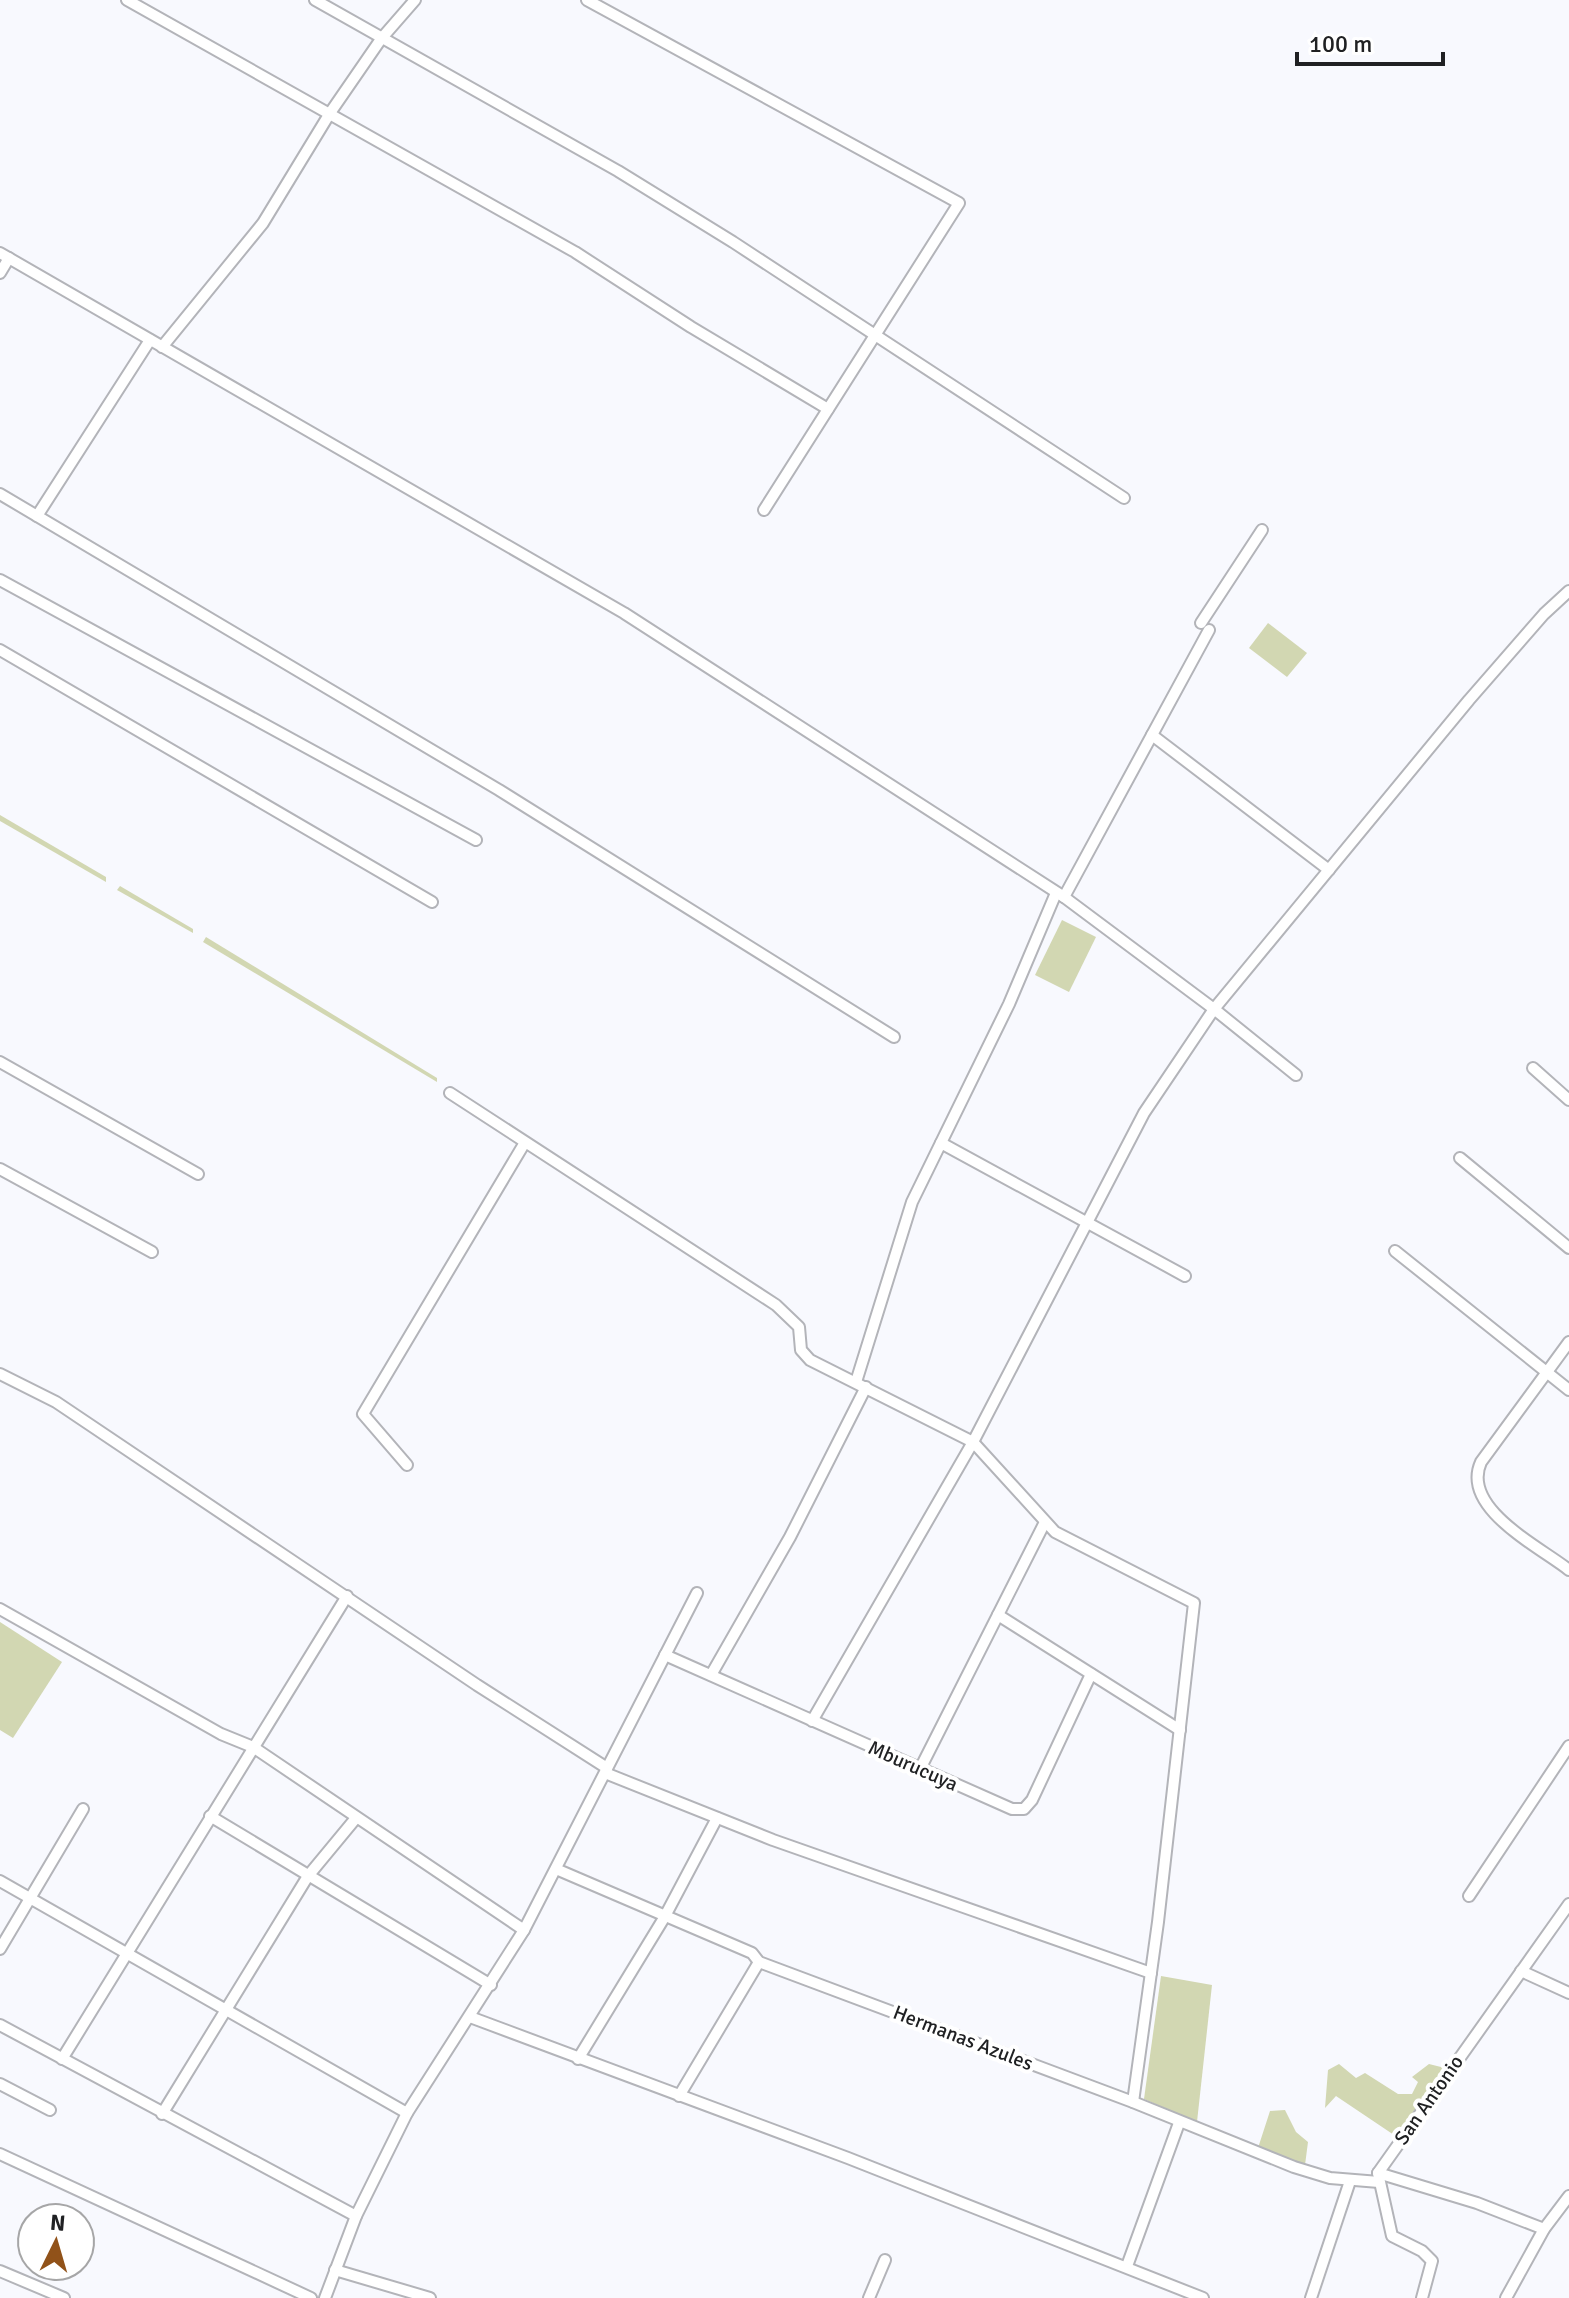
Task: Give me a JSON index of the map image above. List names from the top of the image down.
{
  "streets": {
    "street": ["Mburucuya", "Hermanas Azules", "San Antonio"]
  },
  "crossings": [
    ["Hermanas Azules", "San Antonio"]
  ],
  "scale_bar": "100 m",
  "north": "top"
}
